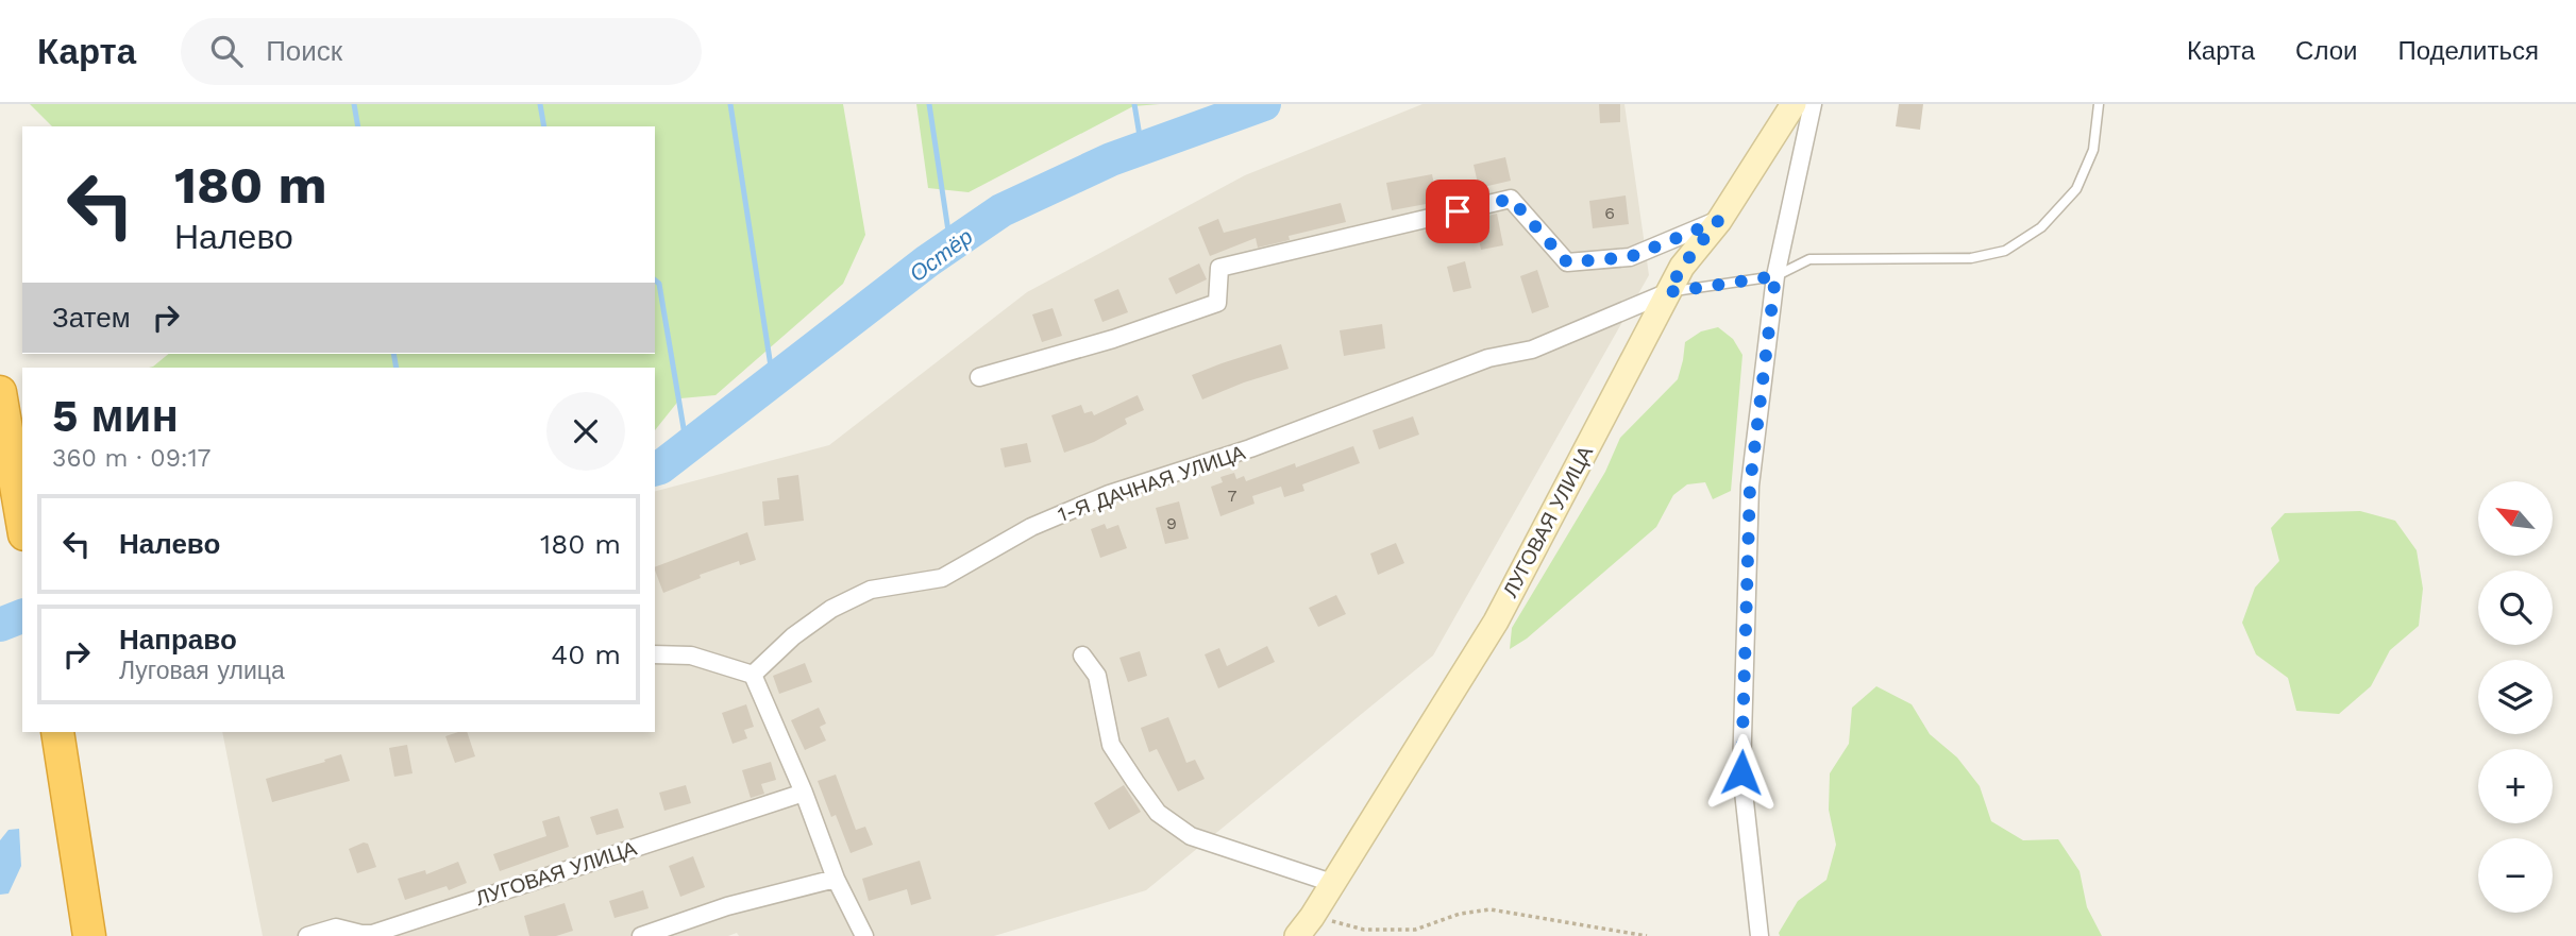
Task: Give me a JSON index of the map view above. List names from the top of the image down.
{
  "streets": {
    "street": ["1-Я ДАЧНАЯ УЛИЦА", "ЛУГОВАЯ УЛИЦА"]
  },
  "crossings": [
    ["1-Я ДАЧНАЯ УЛИЦА", "ЛУГОВАЯ УЛИЦА"]
  ],
  "water": ["Остёр"],
  "house_numbers": ["6", "7", "9"],
  "north": "top left",
  "page": {
    "header": "Карта",
    "search": "Поиск",
    "nav": ["Карта", "Слои", "Поделиться"],
    "turn": ["180 m", "Налево"],
    "then": "Затем",
    "heading": ["5 мин", "360 m · 09:17"],
    "map_buttons": ["+", "−"],
    "list": [
      {
        "name": "Налево",
        "value": "180 m"
      },
      {
        "name": "Направо",
        "note": "Луговая улица",
        "value": "40 m"
      }
    ]
  }
}
